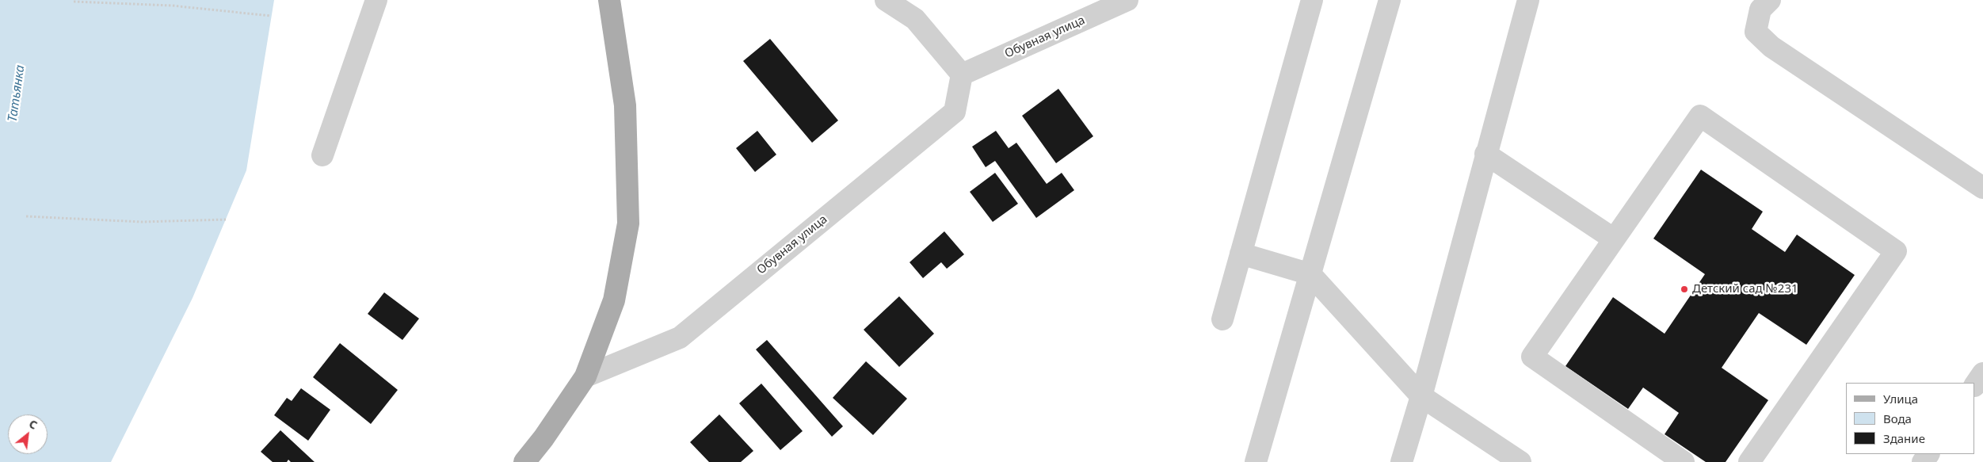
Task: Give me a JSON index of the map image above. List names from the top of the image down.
{
  "streets": {
    "street": ["Обувная улица"]
  },
  "water": ["Татьянка"],
  "places": ["Детский сад №231"],
  "legend": ["Улица", "Вода", "Здание"],
  "north": "top right"
}
